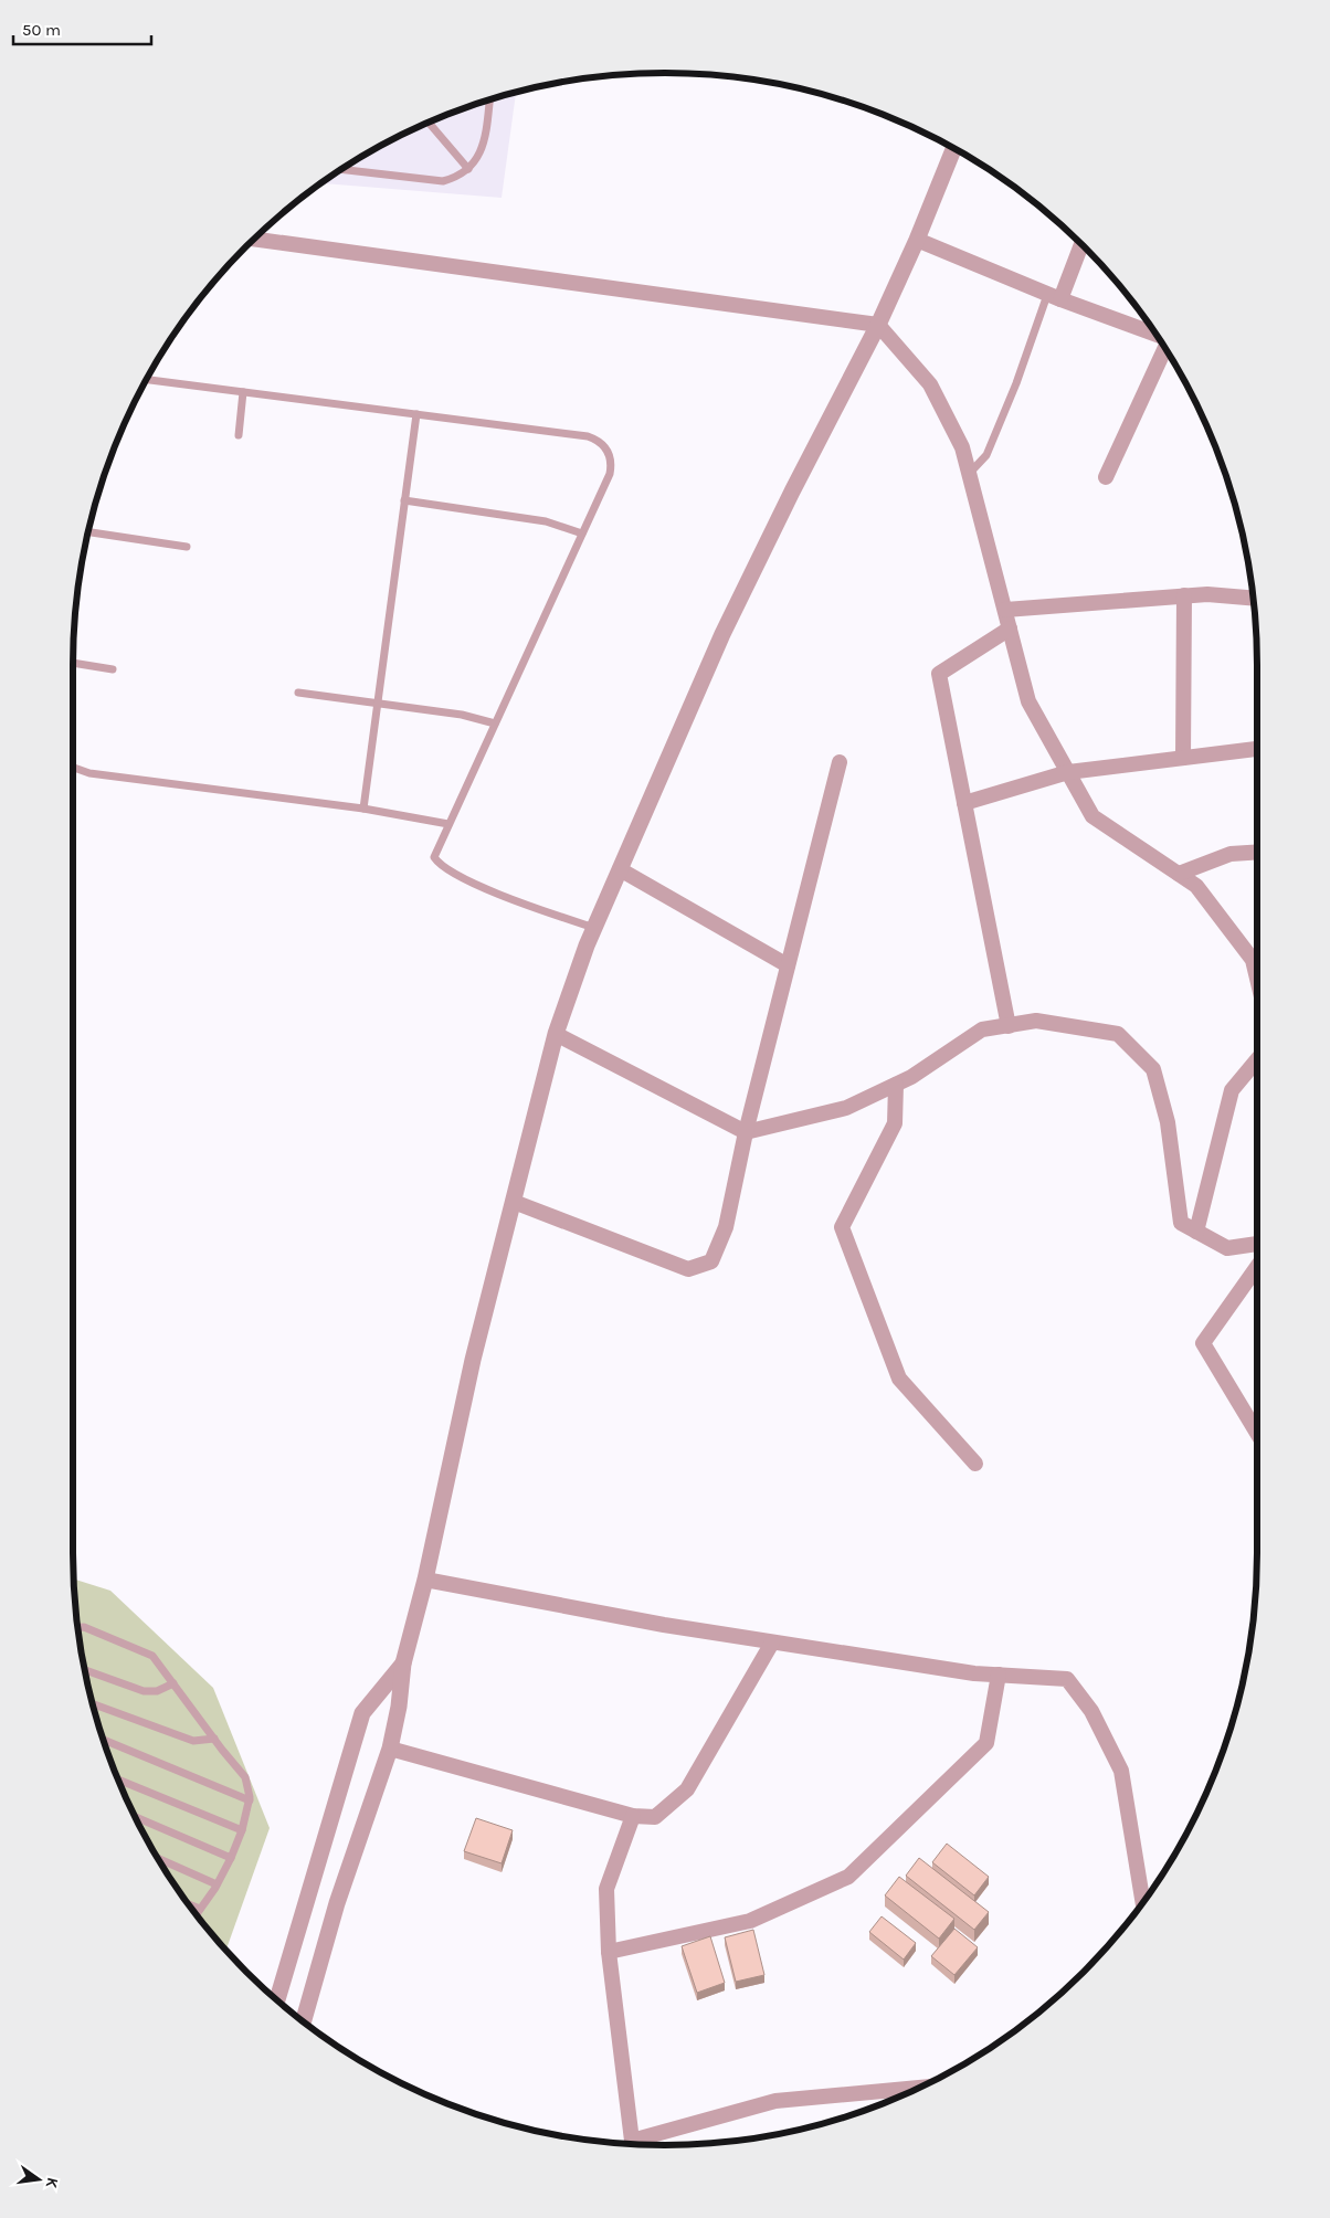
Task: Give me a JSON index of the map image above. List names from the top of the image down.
{
  "scale_bar": "50 m",
  "north": "right"
}
